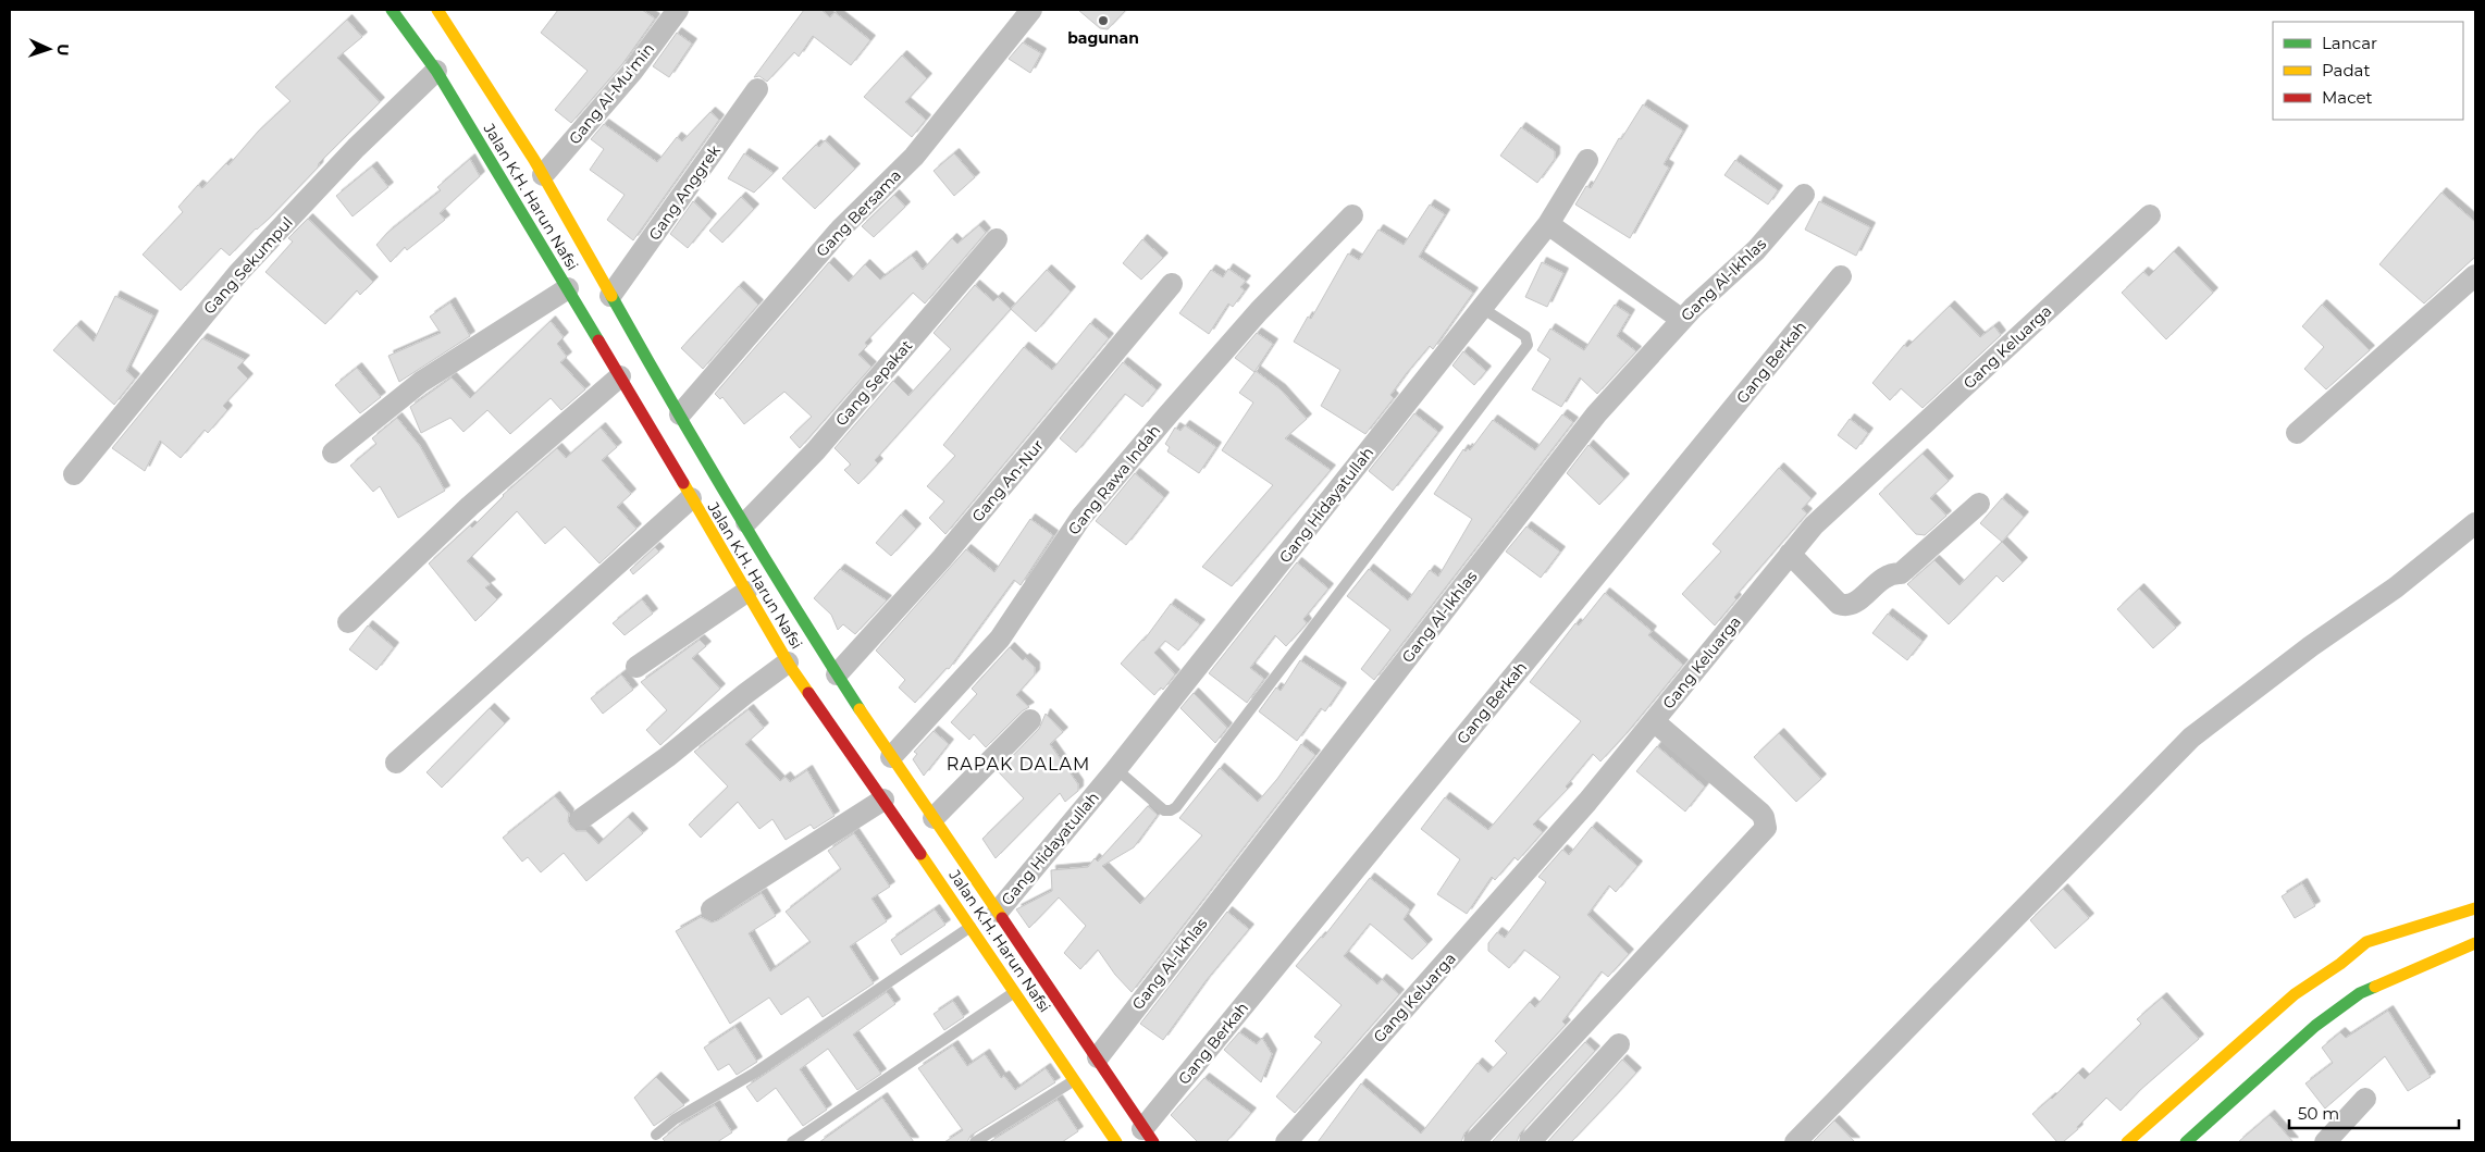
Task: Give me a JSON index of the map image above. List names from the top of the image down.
{
  "streets": {
    "main road": ["Jalan K.H. Harun Nafsi"],
    "street": [
      "Gang Al-Mu'min",
      "Gang Anggrek",
      "Gang Bersama",
      "Gang Sekumpul",
      "Gang Al-Ikhlas",
      "Gang Keluarga",
      "Gang Berkah",
      "Gang Sepakat",
      "Gang Rawa Indah",
      "Gang An-Nur",
      "Gang Hidayatullah"
    ]
  },
  "crossings": [
    ["Gang Al-Mu'min", "Jalan K.H. Harun Nafsi"],
    ["Gang Anggrek", "Jalan K.H. Harun Nafsi"],
    ["Jalan K.H. Harun Nafsi", "Gang Bersama"],
    ["Jalan K.H. Harun Nafsi", "Gang Sekumpul"],
    ["Jalan K.H. Harun Nafsi", "Gang Al-Ikhlas"],
    ["Jalan K.H. Harun Nafsi", "Gang Berkah"],
    ["Jalan K.H. Harun Nafsi", "Gang Sepakat"],
    ["Jalan K.H. Harun Nafsi", "Gang Rawa Indah"],
    ["Jalan K.H. Harun Nafsi", "Gang An-Nur"],
    ["Jalan K.H. Harun Nafsi", "Gang Hidayatullah"]
  ],
  "districts": ["RAPAK DALAM"],
  "places": ["bagunan"],
  "legend": ["Lancar", "Padat", "Macet"],
  "scale_bar": "50 m",
  "north": "right"
}
